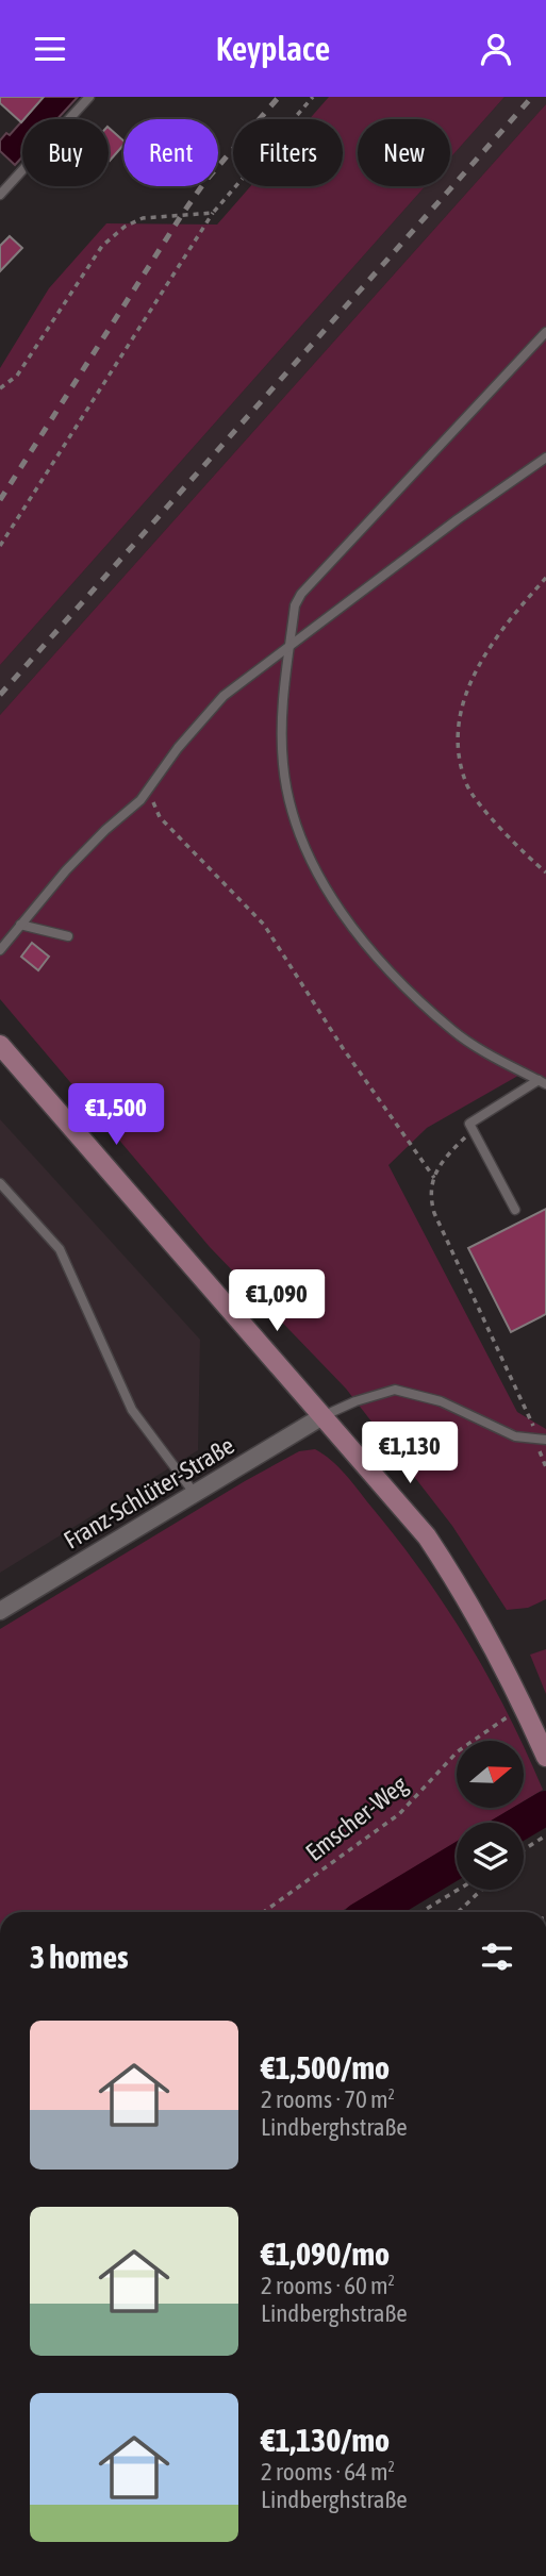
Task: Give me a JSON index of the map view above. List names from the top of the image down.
{
  "streets": {
    "street": ["Franz-Schlüter-Straße"],
    "path": ["Emscher-Weg"]
  },
  "north": "right",
  "page": {
    "header": "Keyplace",
    "chip": [
      "Buy",
      "Rent",
      "Filters",
      "New"
    ],
    "price": ["€1,500", "€1,090", "€1,130"],
    "heading": "3 homes",
    "list": [
      {
        "name": "€1,500/mo",
        "note": "2 rooms · 70 m² · Lindberghstraße"
      },
      {
        "name": "€1,090/mo",
        "note": "2 rooms · 60 m² · Lindberghstraße"
      },
      {
        "name": "€1,130/mo",
        "note": "2 rooms · 64 m² · Lindberghstraße"
      }
    ]
  }
}
